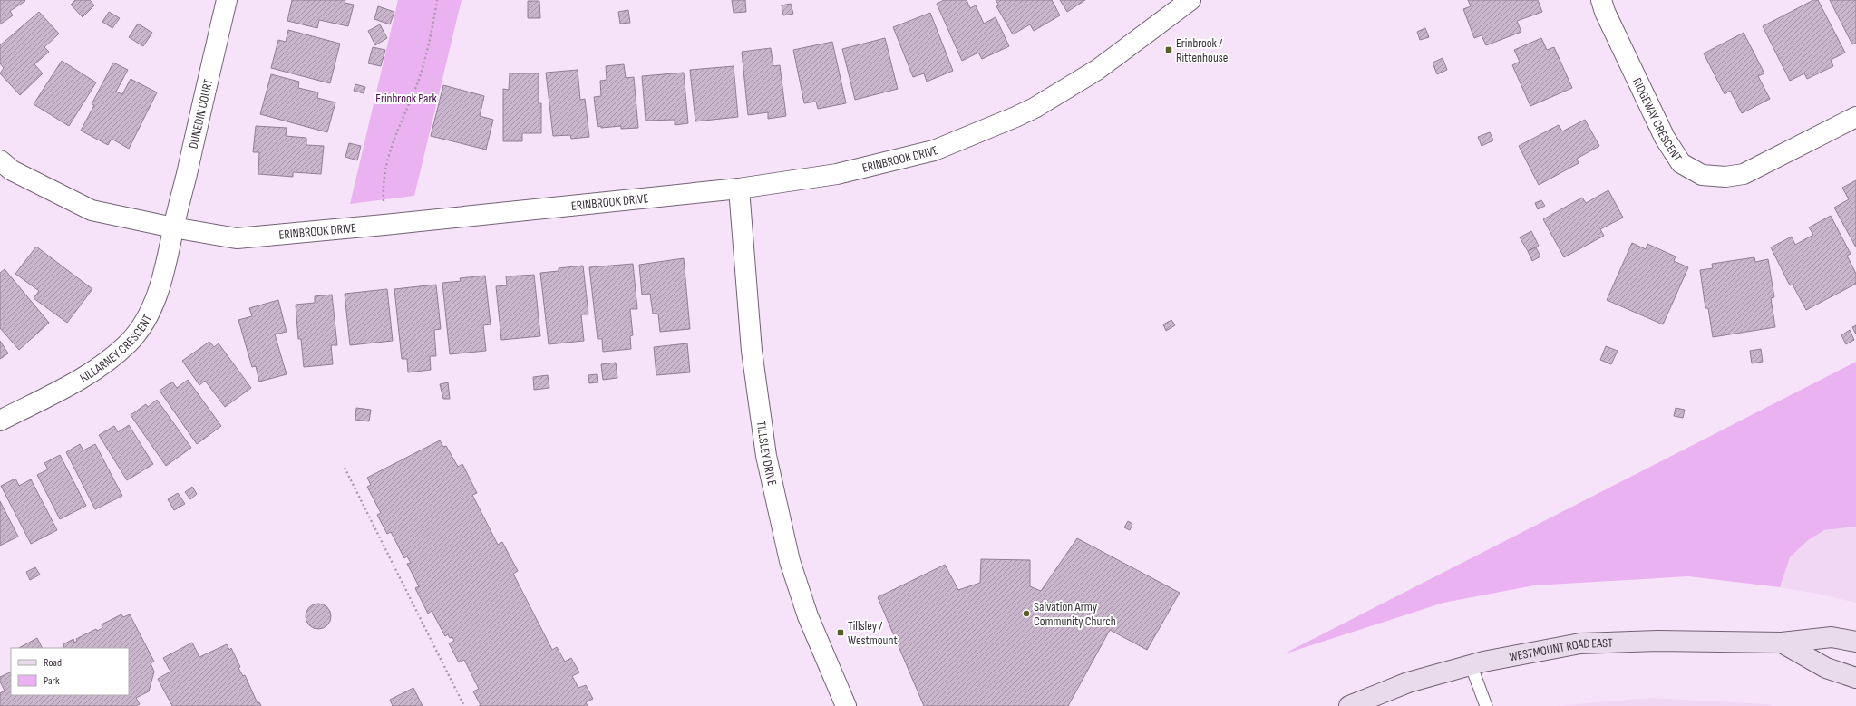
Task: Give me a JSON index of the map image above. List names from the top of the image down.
{
  "streets": {
    "main road": ["WESTMOUNT ROAD EAST"],
    "street": [
      "DUNEDIN COURT",
      "RIDGEWAY CRESCENT",
      "ERINBROOK DRIVE",
      "KILLARNEY CRESCENT",
      "TILLSLEY DRIVE"
    ]
  },
  "crossings": [
    ["DUNEDIN COURT", "ERINBROOK DRIVE"],
    ["DUNEDIN COURT", "KILLARNEY CRESCENT"],
    ["ERINBROOK DRIVE", "KILLARNEY CRESCENT"],
    ["ERINBROOK DRIVE", "TILLSLEY DRIVE"]
  ],
  "parks": ["Erinbrook Park"],
  "places": {
    "transit": ["Erinbrook / Rittenhouse", "Tillsley / Westmount"],
    "other": ["Salvation Army Community Church"]
  },
  "legend": ["Road", "Park"]
}
